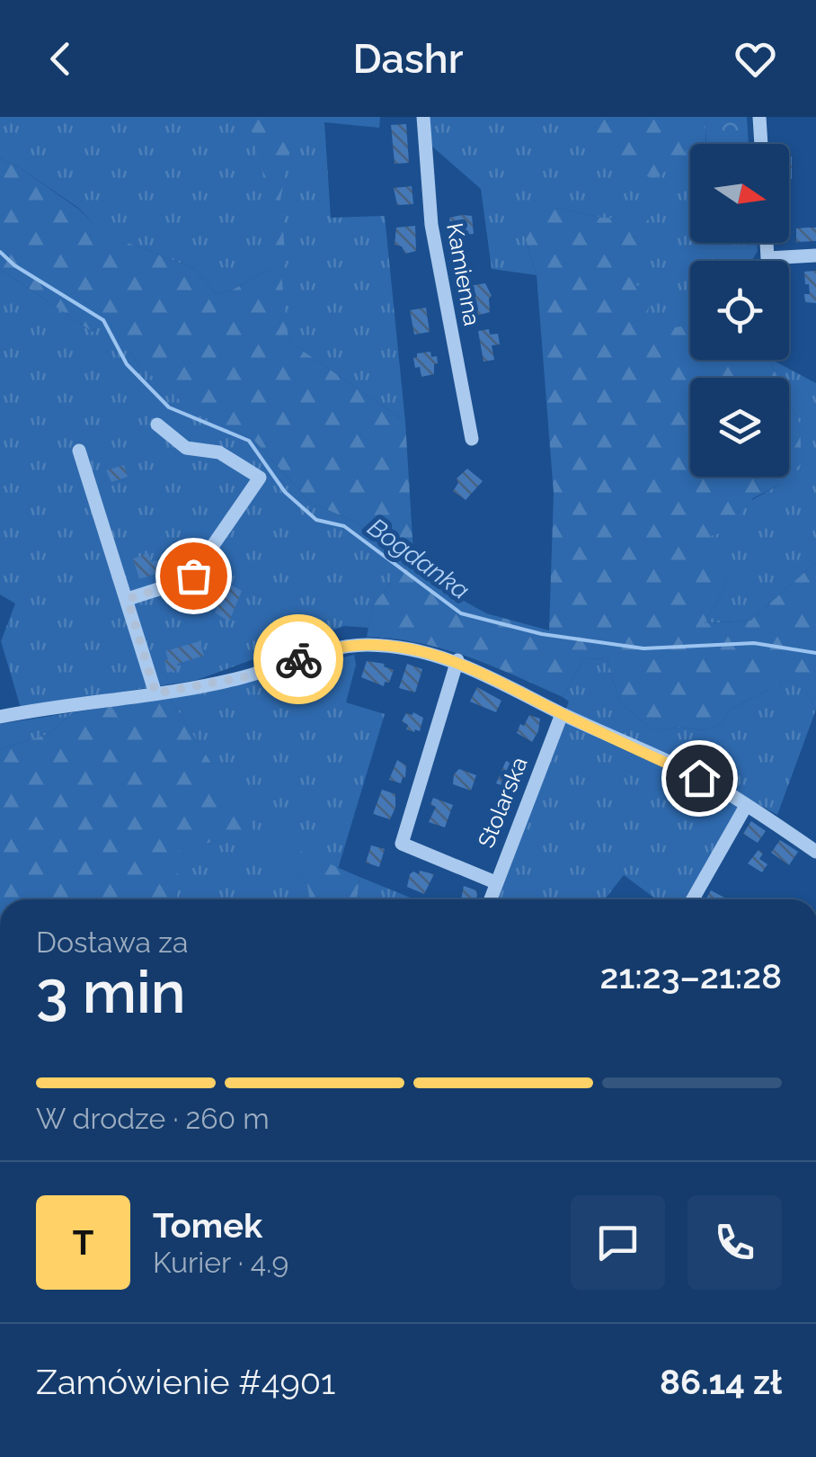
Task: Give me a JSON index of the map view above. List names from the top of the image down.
{
  "streets": {
    "street": ["Kamienna", "Stolarska"]
  },
  "water": ["Bogdanka"],
  "north": "right",
  "page": {
    "header": "Dashr",
    "heading": ["3 min", "Dostawa za", "21:23–21:28"],
    "panel": [
      "Tomek",
      "Kurier · 4.9",
      "Zamówienie #4901",
      "86.14 zł"
    ],
    "bar": "W drodze · 260 m",
    "round": "T"
  }
}
